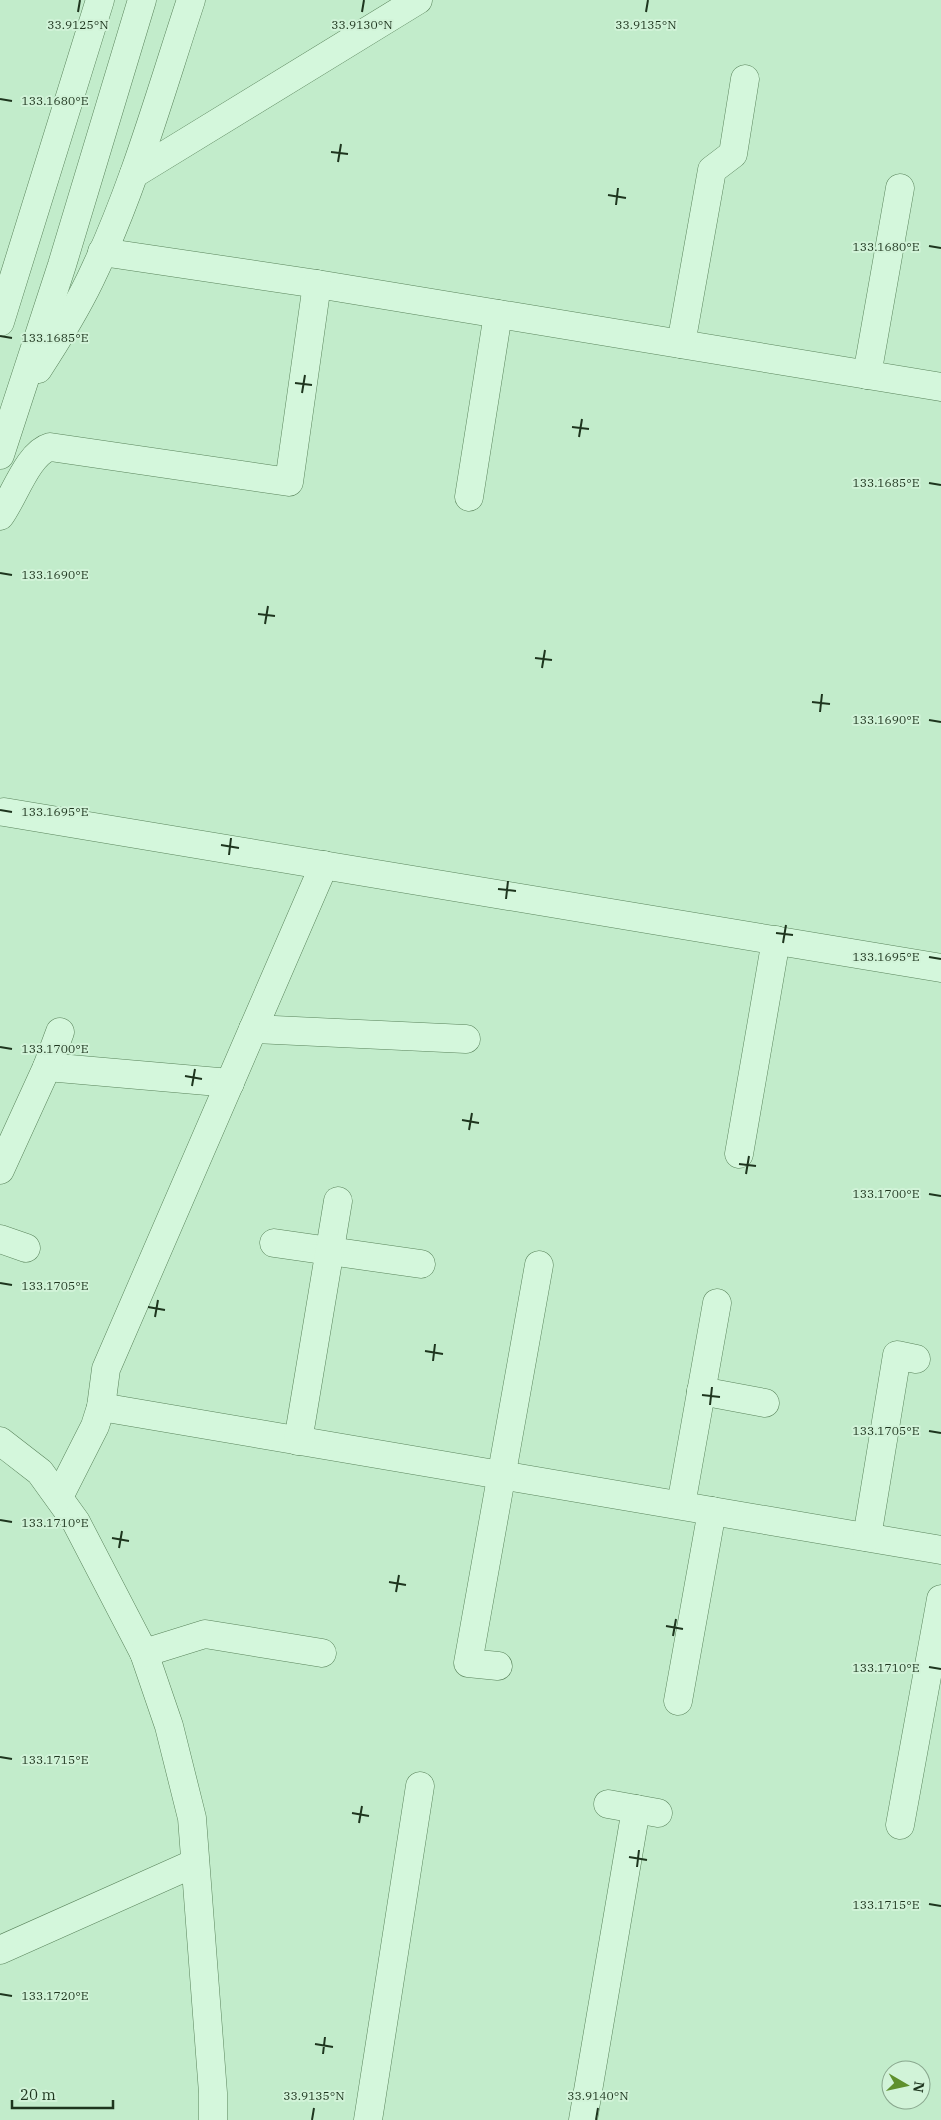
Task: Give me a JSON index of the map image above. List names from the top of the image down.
{
  "scale_bar": "20 m",
  "north": "right",
  "coordinates": [
    "33.9125°N",
    "33.9130°N",
    "33.9135°N",
    "133.1680°E",
    "133.1685°E",
    "133.1690°E",
    "133.1695°E",
    "133.1700°E",
    "133.1705°E",
    "133.1710°E",
    "133.1715°E",
    "133.1720°E",
    "33.9140°N"
  ]
}
